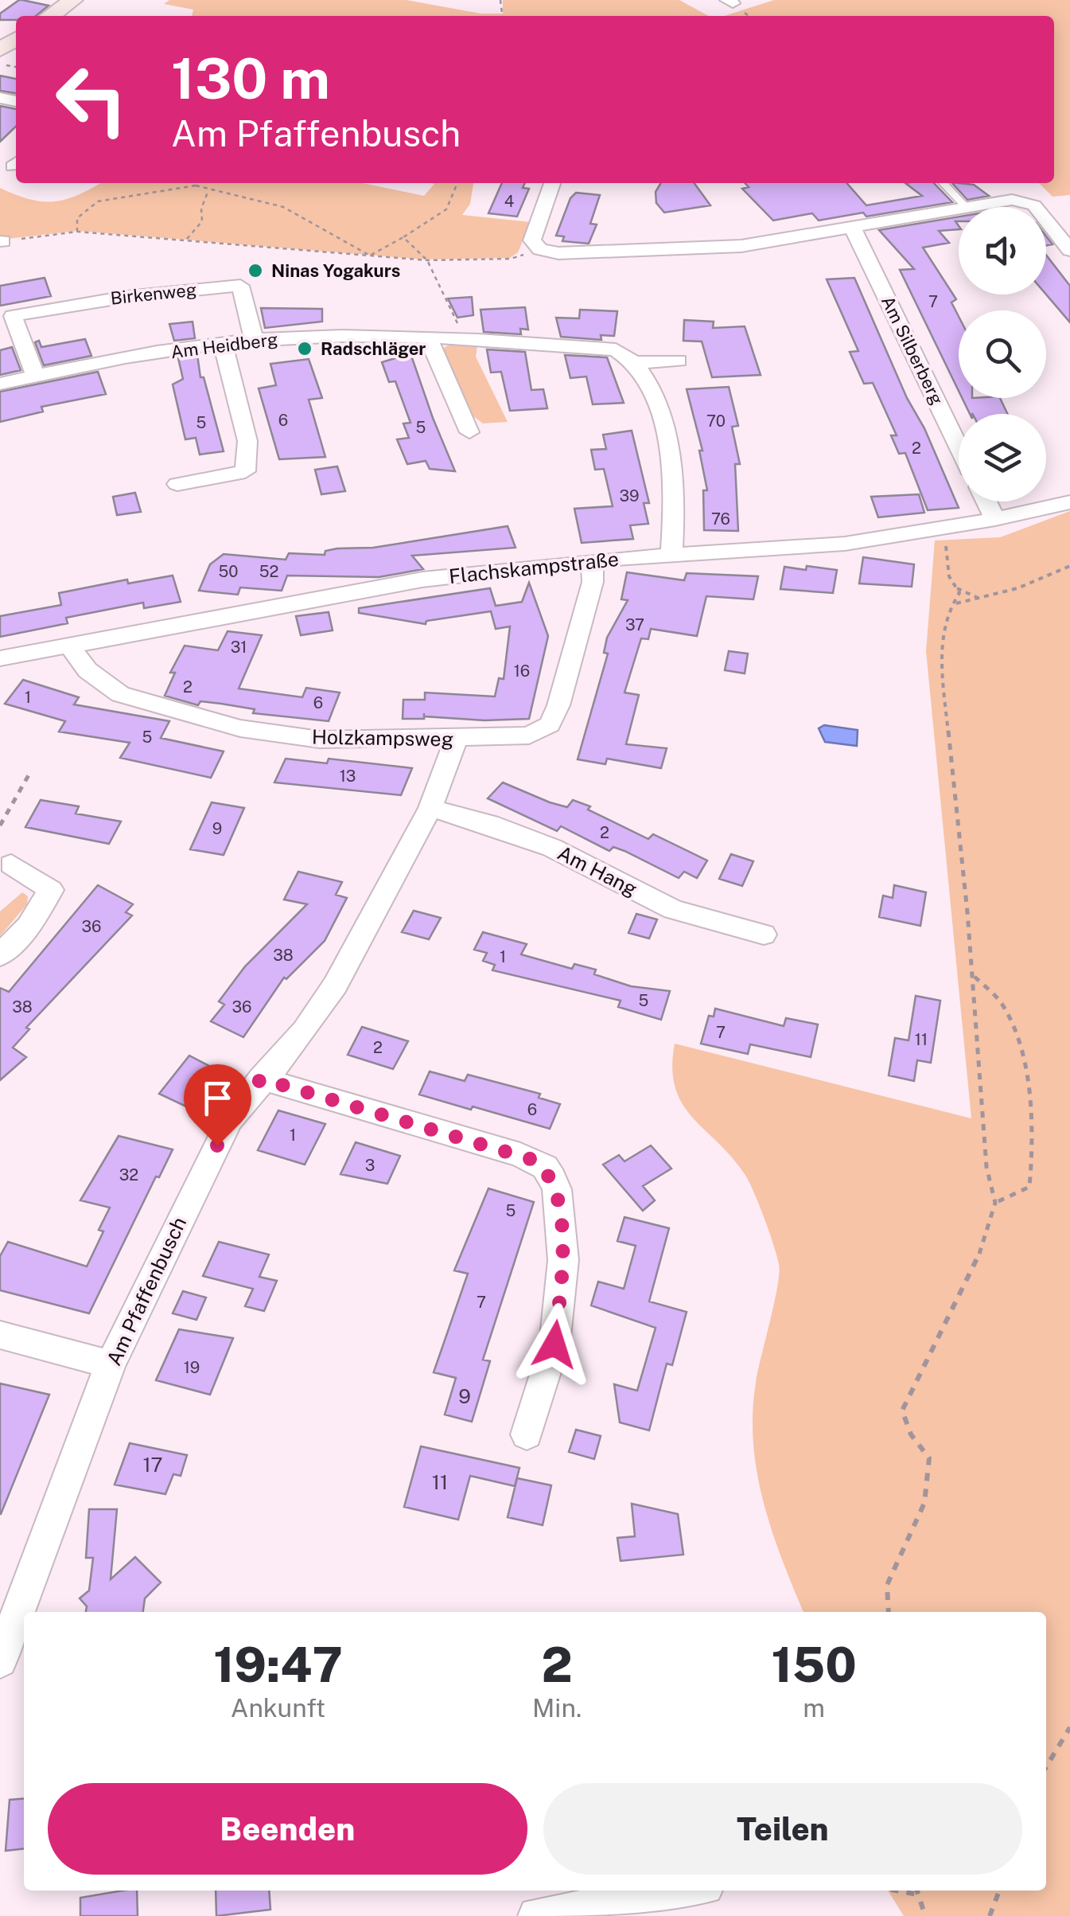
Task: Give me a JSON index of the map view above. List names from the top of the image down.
{
  "streets": {
    "street": [
      "Birkenweg",
      "Am Heidberg",
      "Am Silberberg",
      "Flachskampstraße",
      "Holzkampsweg",
      "Am Hang",
      "Am Pfaffenbusch"
    ]
  },
  "crossings": [
    ["Birkenweg", "Am Heidberg"],
    ["Flachskampstraße", "Holzkampsweg"],
    ["Holzkampsweg", "Am Pfaffenbusch"],
    ["Am Hang", "Am Pfaffenbusch"]
  ],
  "places": ["Ninas Yogakurs", "Radschläger"],
  "house_numbers": [
    "4",
    "7",
    "6",
    "70",
    "5",
    "5",
    "2",
    "39",
    "76",
    "50",
    "52",
    "37",
    "31",
    "16",
    "2",
    "1",
    "6",
    "5",
    "13",
    "9",
    "2",
    "36",
    "38",
    "1",
    "5",
    "38",
    "36",
    "7",
    "11",
    "2",
    "6",
    "1",
    "3",
    "32",
    "5",
    "7",
    "19",
    "9",
    "17",
    "11"
  ],
  "page": {
    "turn": ["130 m", "Am Pfaffenbusch"],
    "eta": [
      "19:47",
      "Ankunft",
      "2",
      "Min.",
      "150",
      "m"
    ],
    "buttons": ["Beenden", "Teilen"]
  }
}
